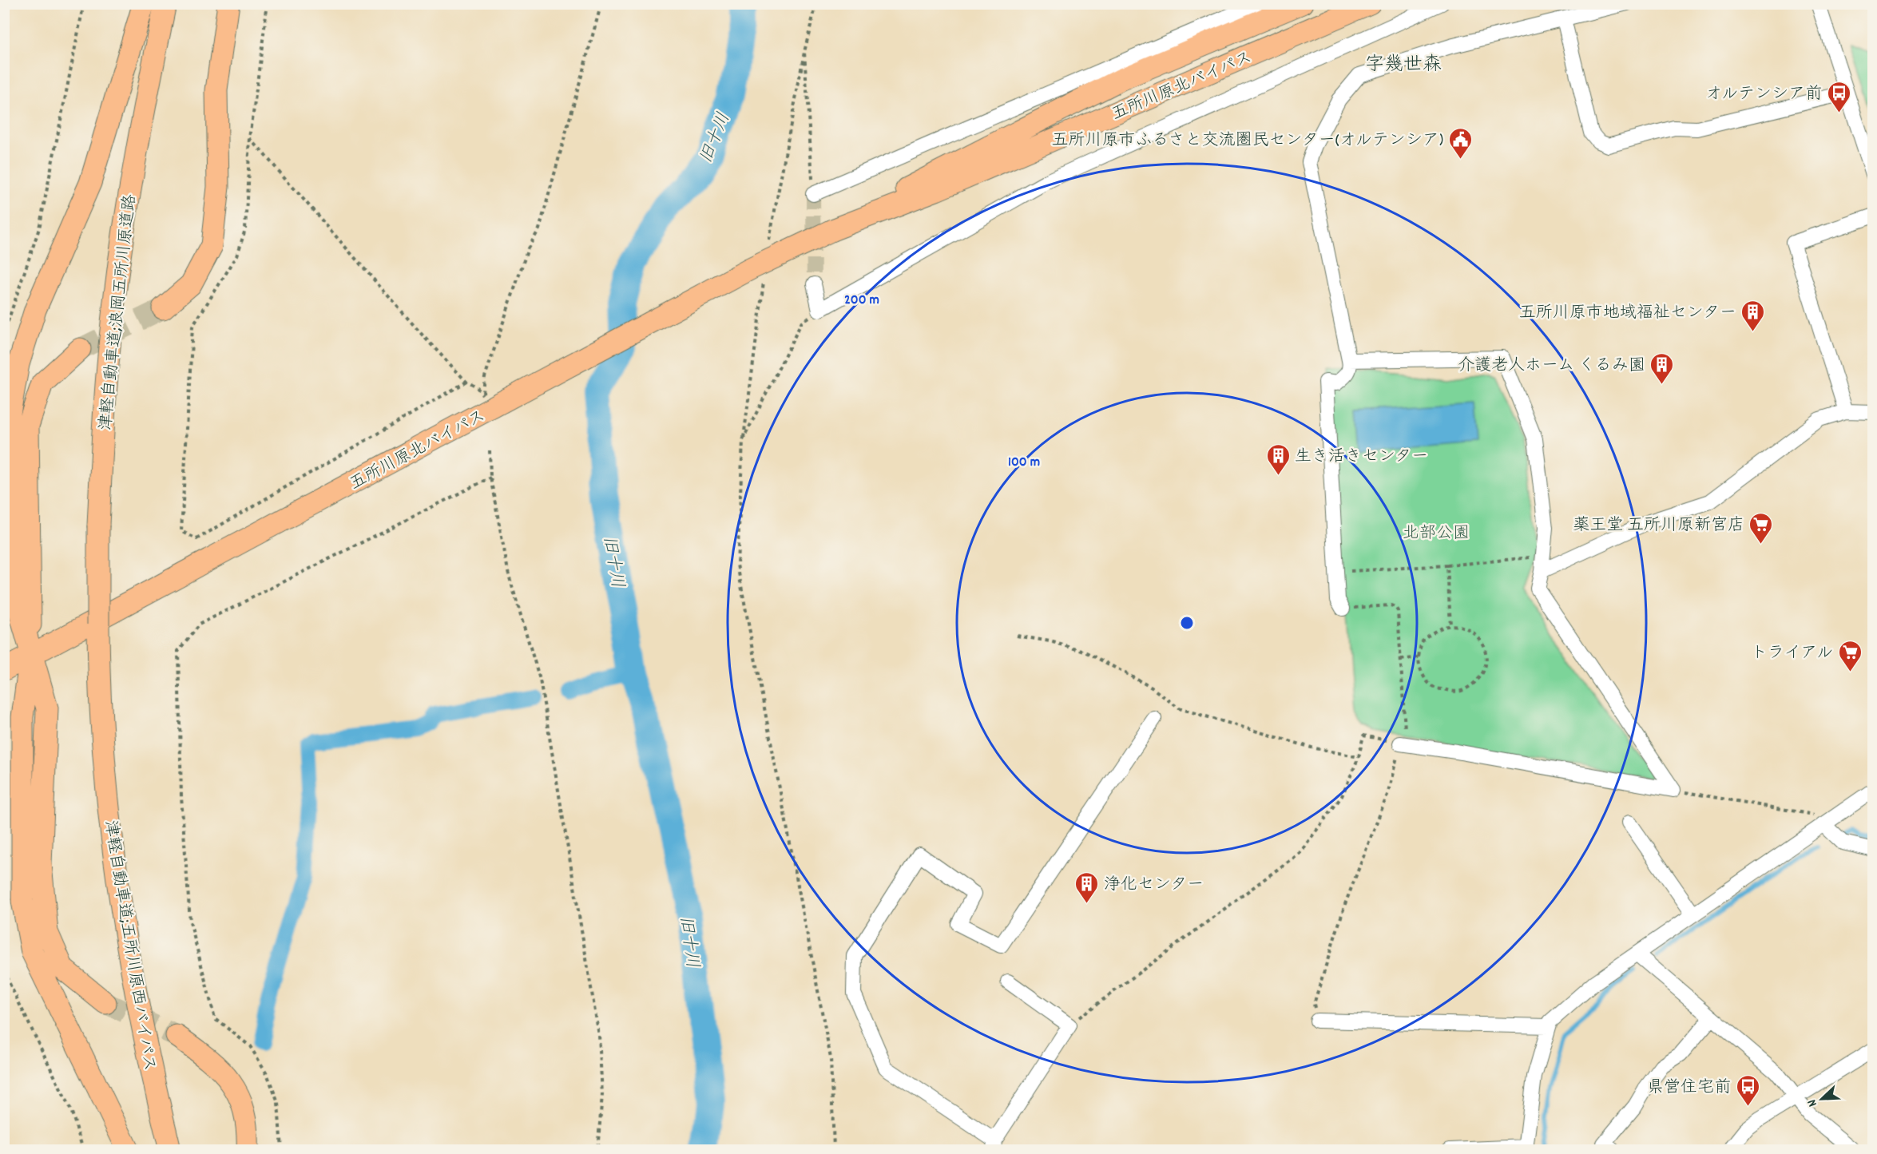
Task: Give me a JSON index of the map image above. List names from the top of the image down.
{
  "streets": {
    "highway": ["五所川原北バイパス", "津軽自動車道;浪岡五所川原道路", "津軽自動車道;五所川原西バイパス"]
  },
  "crossings": [
    ["津軽自動車道;浪岡五所川原道路", "津軽自動車道;五所川原西バイパス"]
  ],
  "districts": ["字幾世森"],
  "water": ["旧十川"],
  "parks": ["北部公園"],
  "places": {
    "bus stop": ["オルテンシア前", "県営住宅前"],
    "public building": ["五所川原市ふるさと交流圏民センター(オルテンシア)"],
    "building": [
      "五所川原市地域福祉センター",
      "介護老人ホーム くるみ園",
      "生き活きセンター",
      "浄化センター"
    ],
    "supermarket": ["薬王堂 五所川原新宮店", "トライアル"]
  },
  "north": "bottom left",
  "rings": ["200 m", "100 m"]
}
